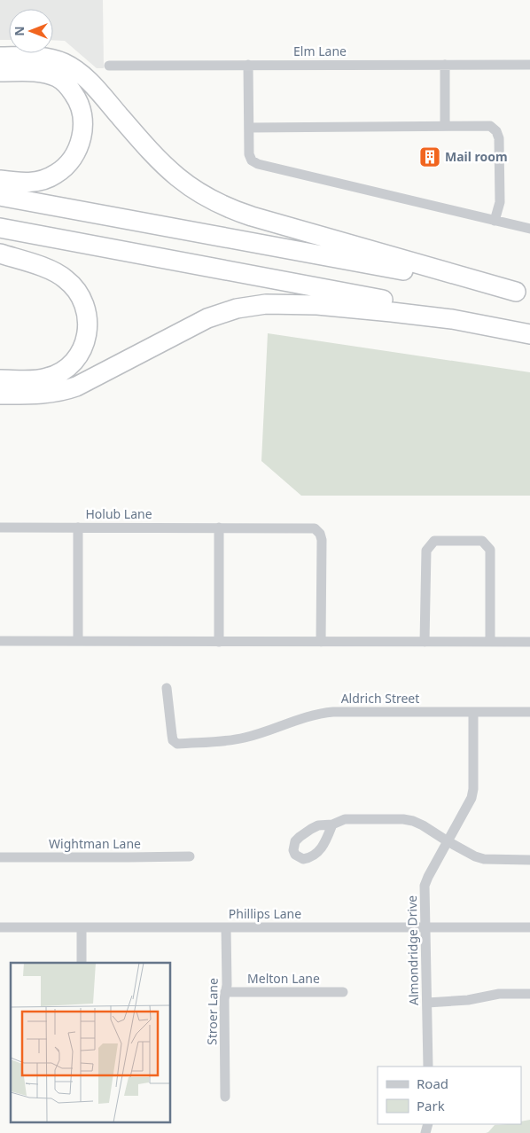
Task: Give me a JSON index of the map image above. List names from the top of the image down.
{
  "streets": {
    "street": [
      "Elm Lane",
      "Holub Lane",
      "Aldrich Street",
      "Wightman Lane",
      "Phillips Lane",
      "Almondridge Drive",
      "Melton Lane",
      "Stroer Lane"
    ]
  },
  "crossings": [
    ["Aldrich Street", "Almondridge Drive"],
    ["Phillips Lane", "Almondridge Drive"],
    ["Phillips Lane", "Stroer Lane"],
    ["Melton Lane", "Stroer Lane"]
  ],
  "places": {
    "building": ["Mail room"]
  },
  "legend": ["Road", "Park"],
  "north": "left"
}
